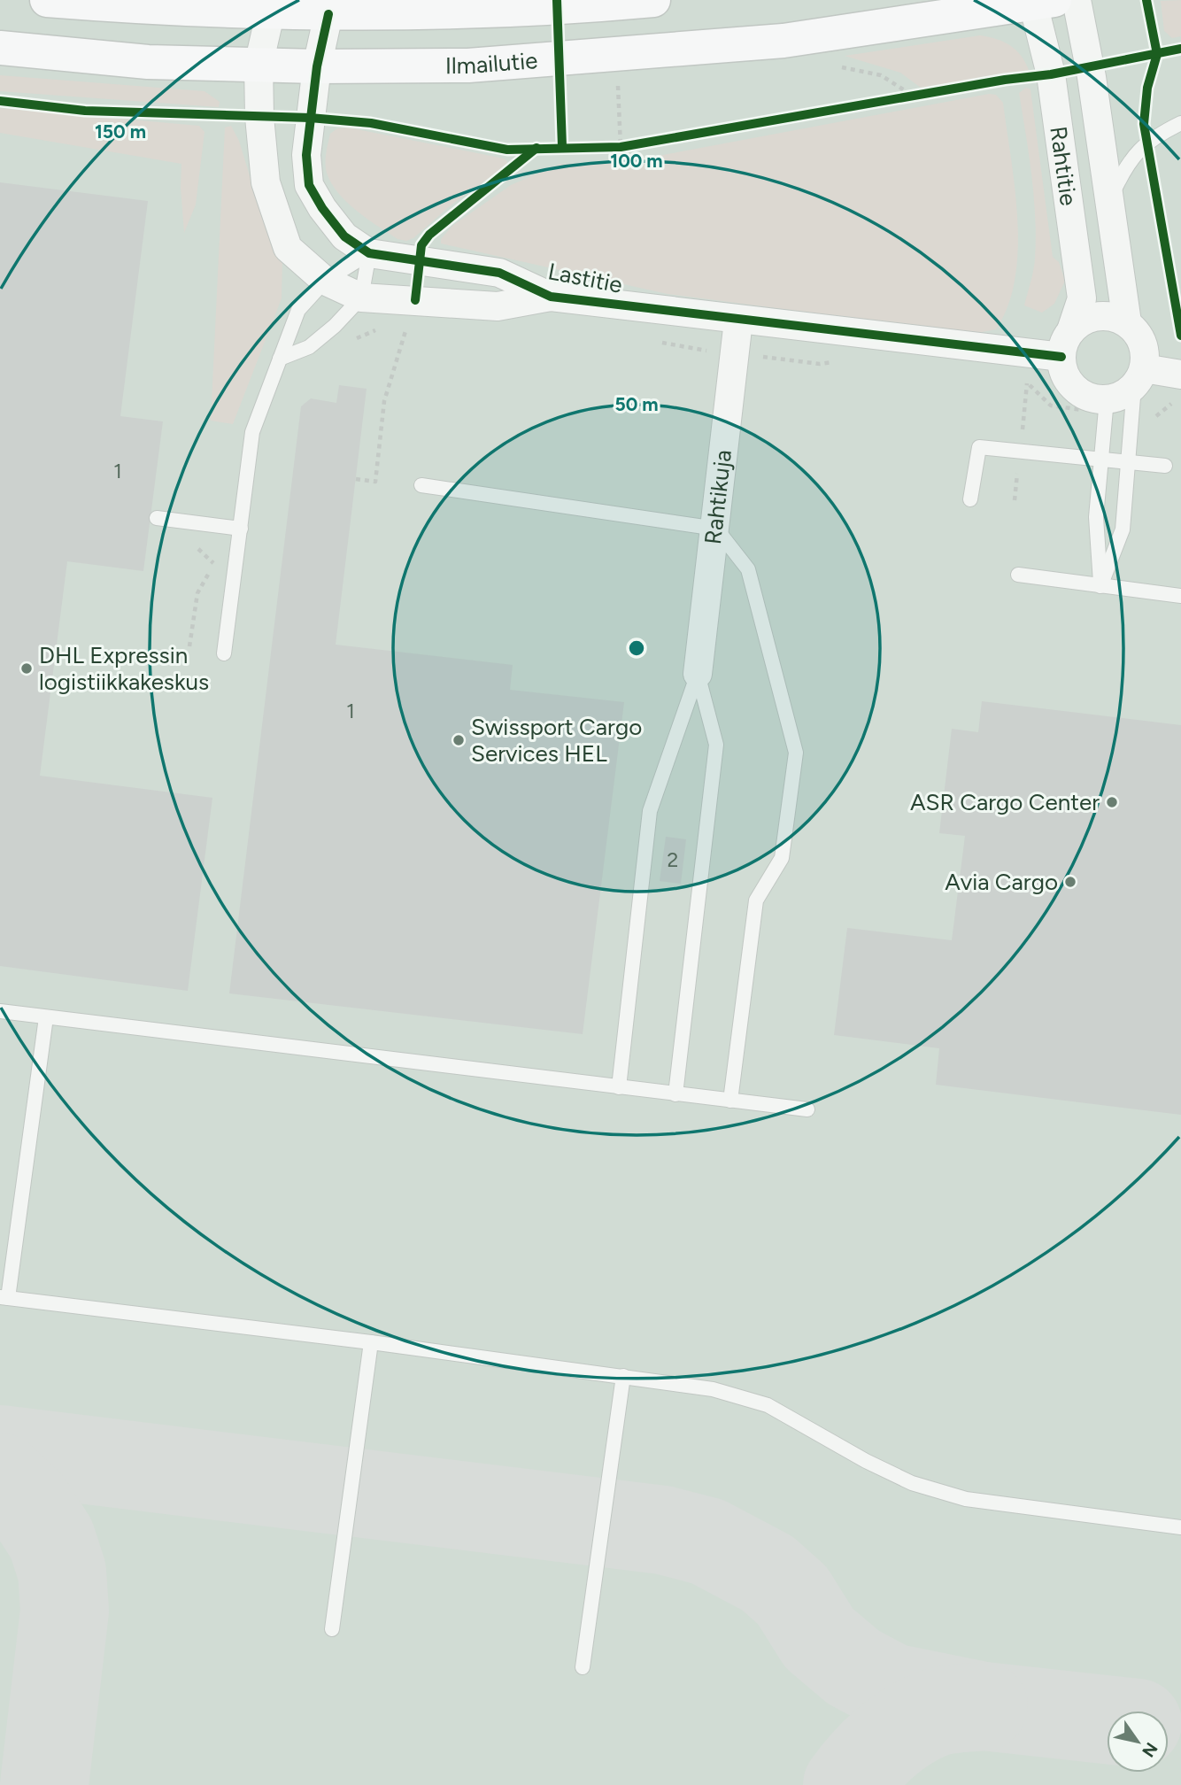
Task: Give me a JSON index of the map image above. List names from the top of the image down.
{
  "streets": {
    "main road": ["Ilmailutie"],
    "street": ["Rahtitie", "Lastitie", "Rahtikuja"]
  },
  "crossings": [
    ["Ilmailutie", "Rahtitie"],
    ["Ilmailutie", "Lastitie"],
    ["Rahtitie", "Lastitie"],
    ["Lastitie", "Rahtikuja"]
  ],
  "places": [
    "DHL Expressin logistiikkakeskus",
    "Swissport Cargo Services HEL",
    "ASR Cargo Center",
    "Avia Cargo"
  ],
  "house_numbers": ["1", "1", "2"],
  "north": "bottom right",
  "rings": ["150 m", "100 m", "50 m"]
}
